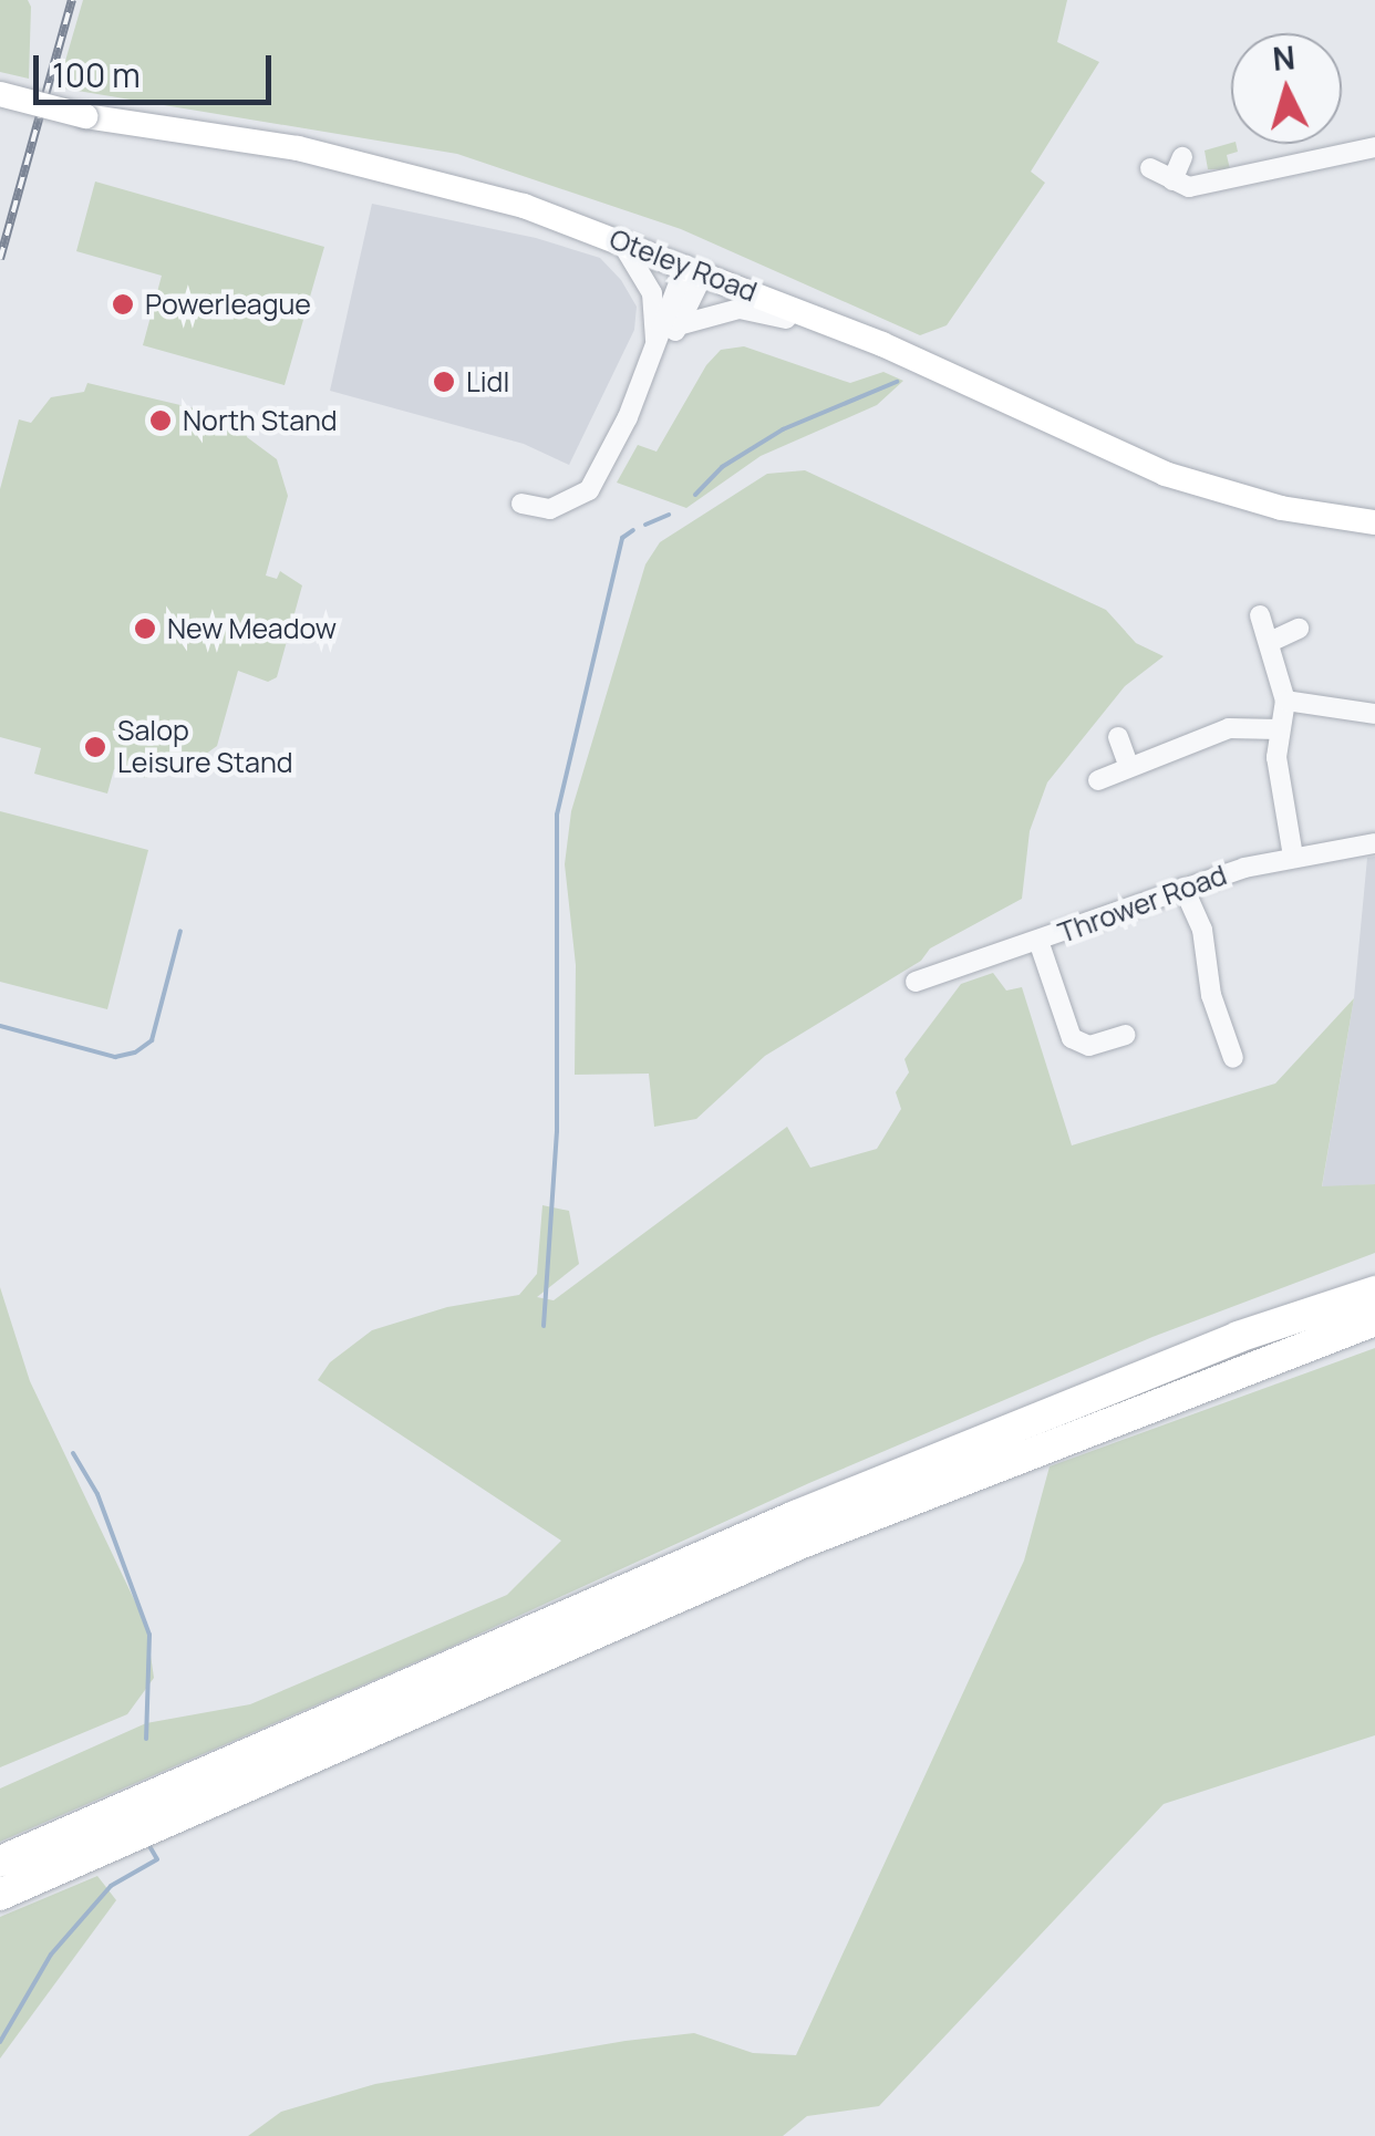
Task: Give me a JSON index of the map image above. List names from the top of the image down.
{
  "streets": {
    "main road": ["Oteley Road"],
    "street": ["Thrower Road"]
  },
  "places": [
    "Powerleague",
    "Lidl",
    "North Stand",
    "New Meadow",
    "Salop Leisure Stand"
  ],
  "scale_bar": "100 m",
  "north": "top"
}
